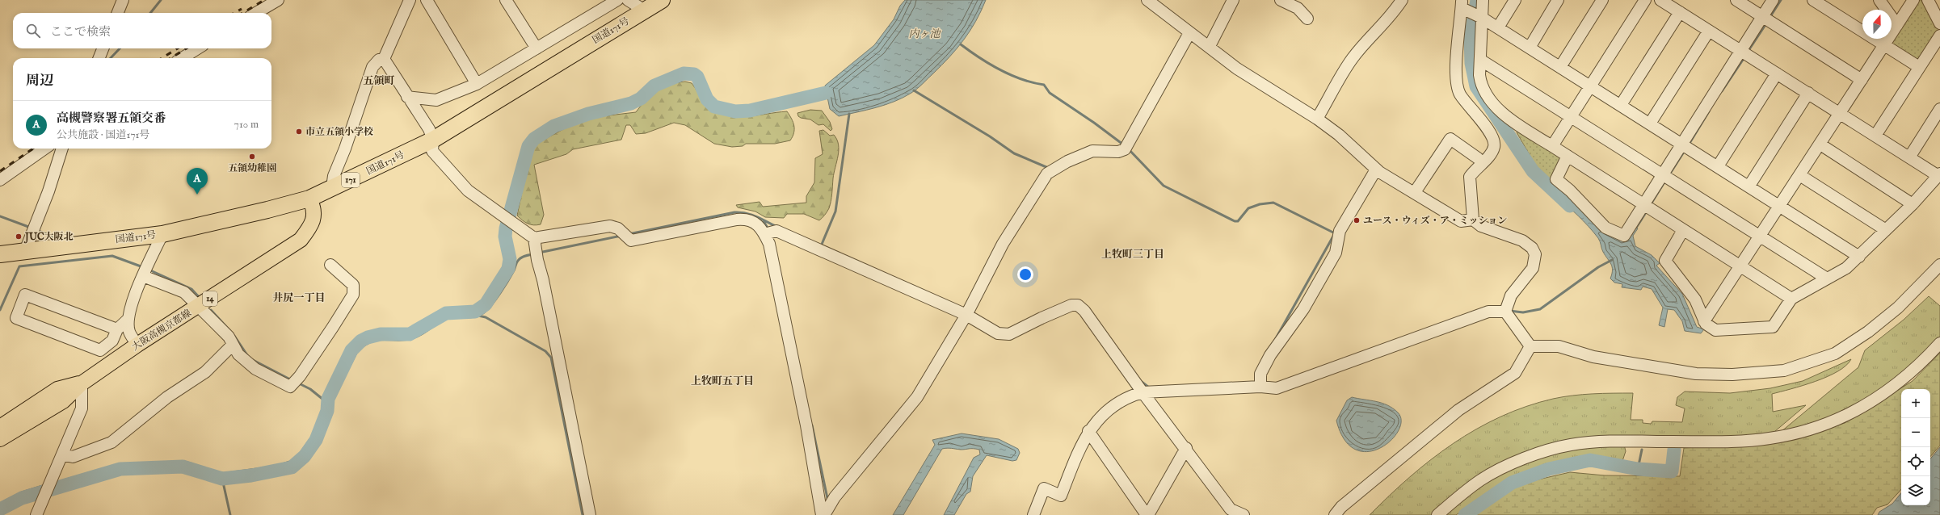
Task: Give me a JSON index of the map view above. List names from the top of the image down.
{
  "streets": {
    "highway": ["国道171号", "171"],
    "main road": ["14", "大阪高槻京都線"]
  },
  "crossings": [
    ["国道171号", "大阪高槻京都線"]
  ],
  "districts": [
    "五領町",
    "上牧町三丁目",
    "井尻一丁目",
    "上牧町五丁目"
  ],
  "water": ["内ヶ池"],
  "places": [
    "市立五領小学校",
    "五領幼稚園",
    "ユース・ウィズ・ア・ミッション",
    "JUC大阪北"
  ],
  "north": "top",
  "page": {
    "search": "ここで検索",
    "heading": "周辺",
    "list": [
      {
        "mark": "A",
        "name": "高槻警察署五領交番",
        "note": "公共施設 · 国道171号",
        "value": "710 m"
      }
    ],
    "pins": "A",
    "map_buttons": ["+", "−"]
  }
}
